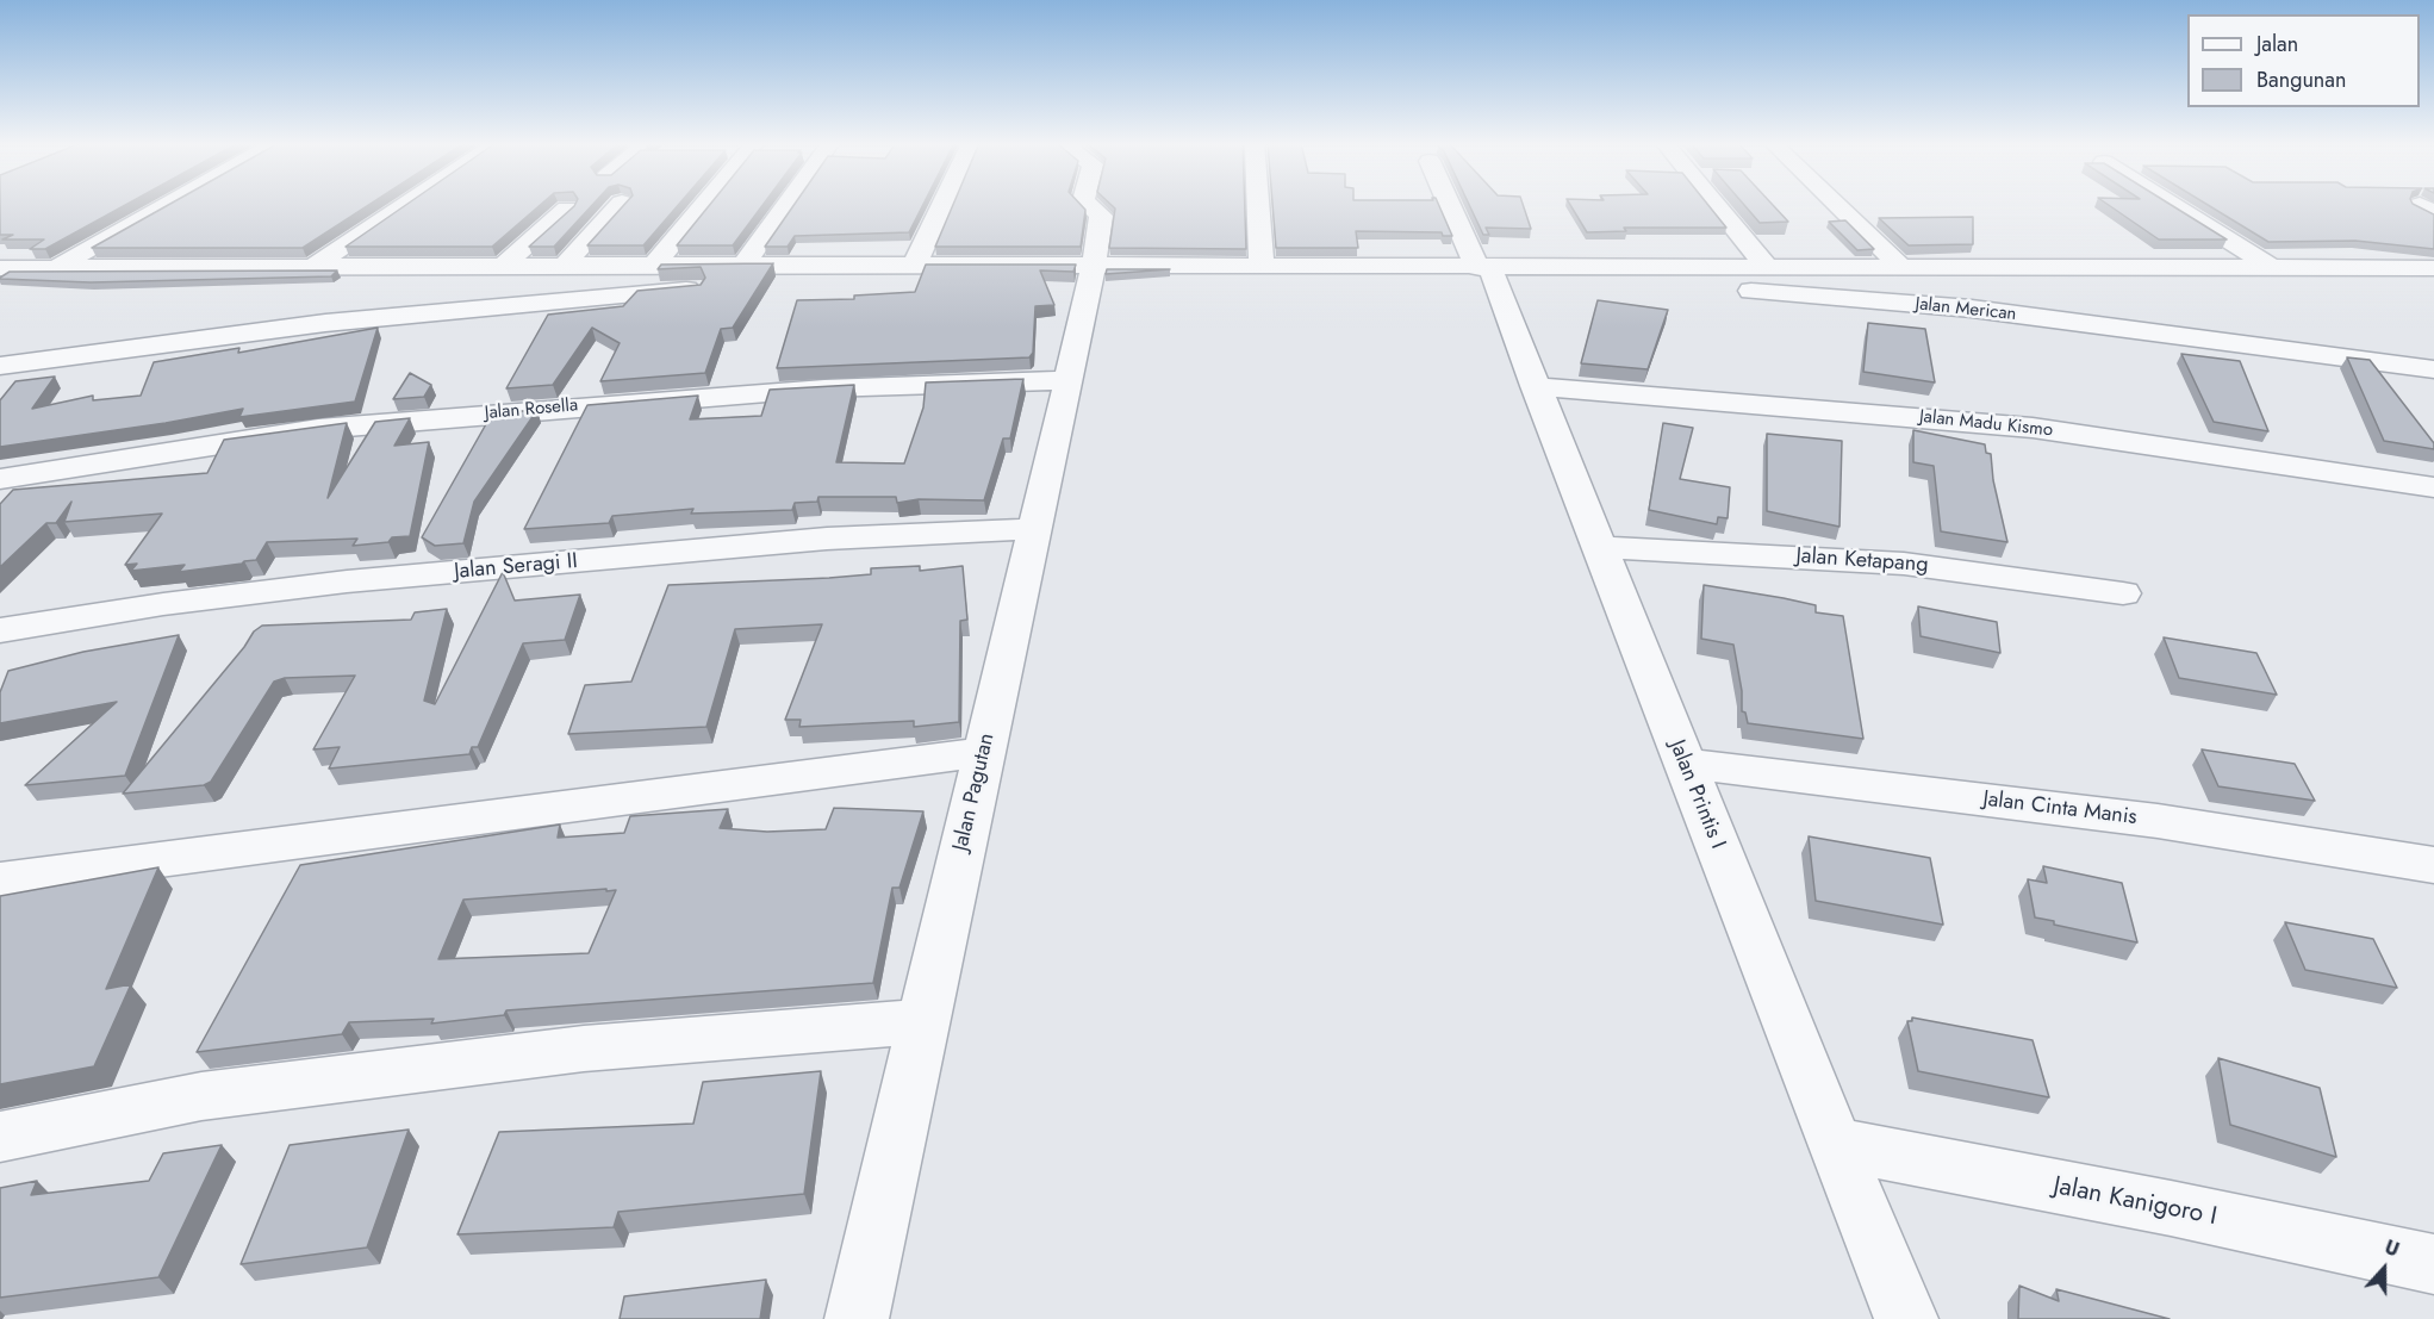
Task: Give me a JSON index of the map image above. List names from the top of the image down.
{
  "streets": {
    "street": [
      "Jalan Merican",
      "Jalan Rosella",
      "Jalan Madu Kismo",
      "Jalan Ketapang",
      "Jalan Seragi II",
      "Jalan Pagutan",
      "Jalan Printis I",
      "Jalan Cinta Manis",
      "Jalan Kanigoro I"
    ]
  },
  "crossings": [
    ["Jalan Merican", "Jalan Printis I"],
    ["Jalan Rosella", "Jalan Pagutan"],
    ["Jalan Madu Kismo", "Jalan Printis I"],
    ["Jalan Ketapang", "Jalan Printis I"],
    ["Jalan Seragi II", "Jalan Pagutan"],
    ["Jalan Printis I", "Jalan Cinta Manis"],
    ["Jalan Printis I", "Jalan Kanigoro I"]
  ],
  "legend": ["Jalan", "Bangunan"],
  "north": "top"
}
